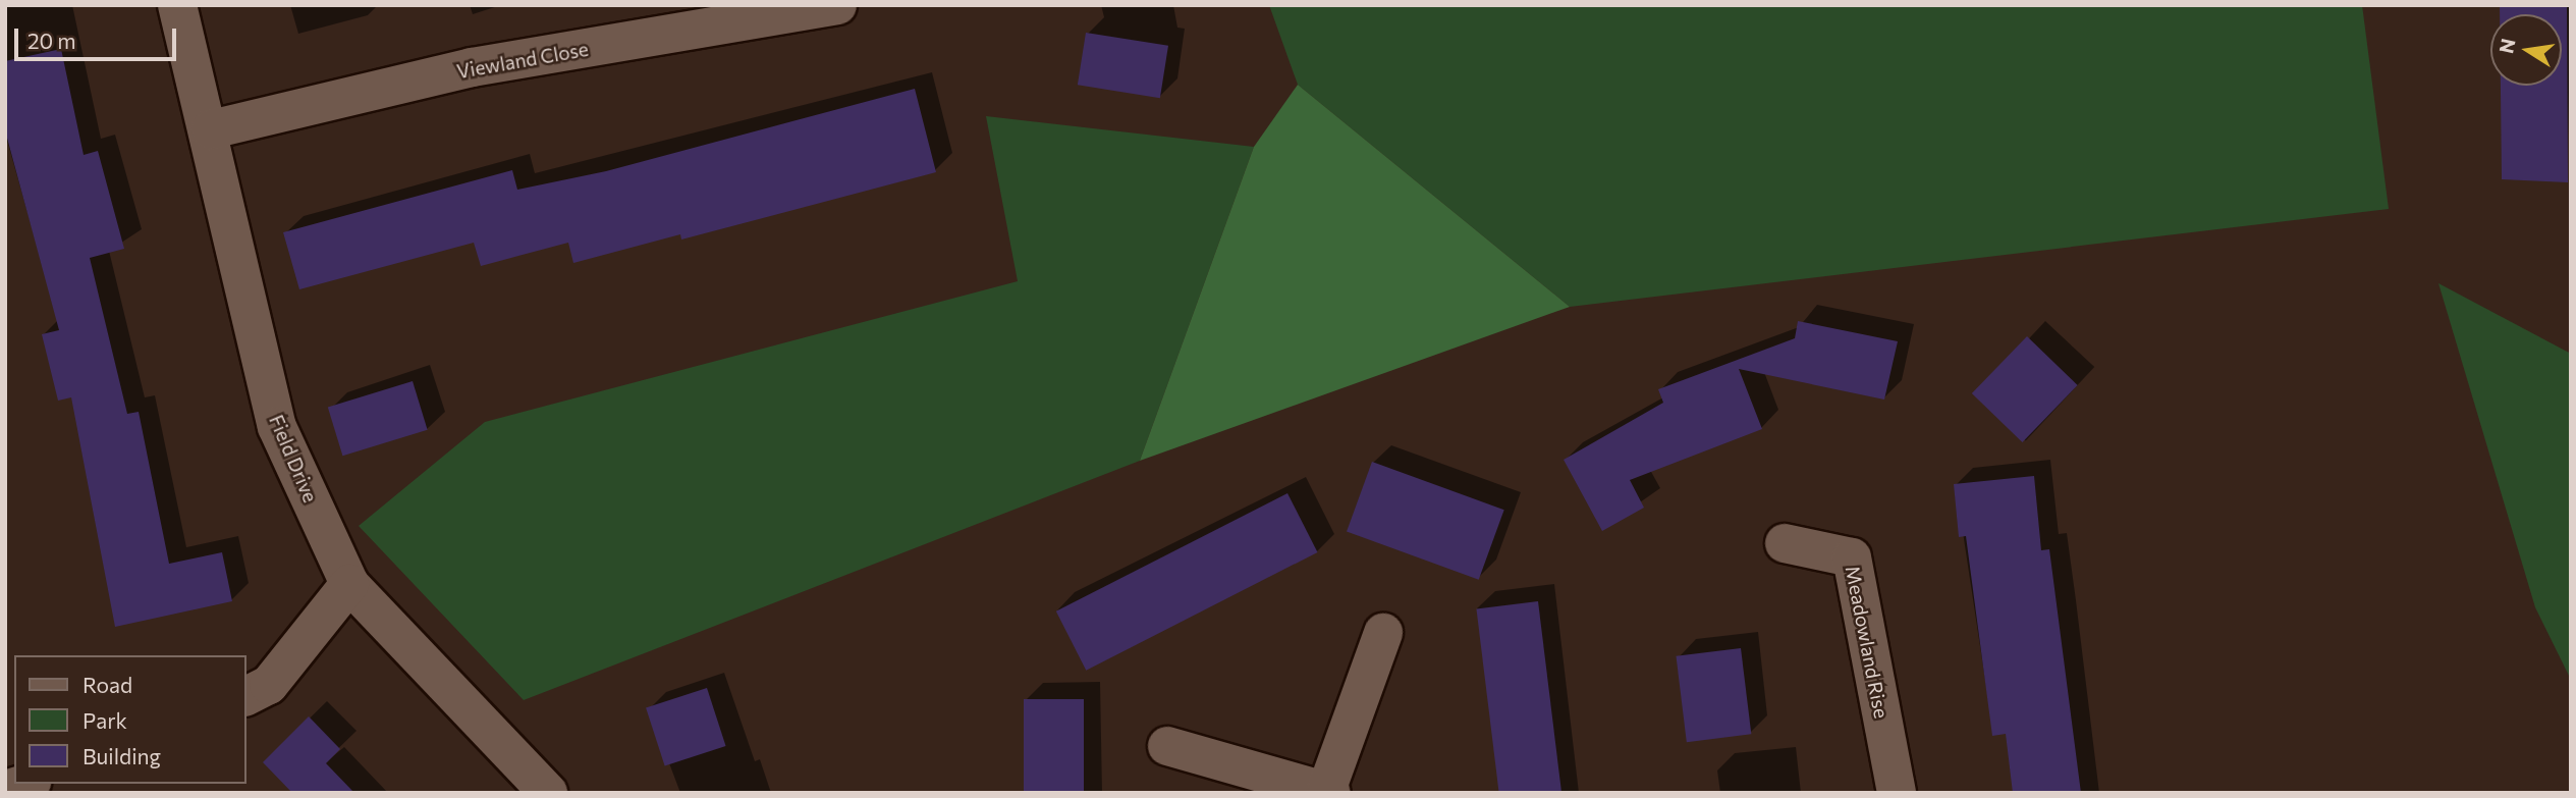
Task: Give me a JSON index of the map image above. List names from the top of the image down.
{
  "streets": {
    "street": ["Viewland Close", "Field Drive", "Meadowland Rise"]
  },
  "crossings": [
    ["Viewland Close", "Field Drive"]
  ],
  "legend": ["Road", "Park", "Building"],
  "scale_bar": "20 m",
  "north": "left"
}
